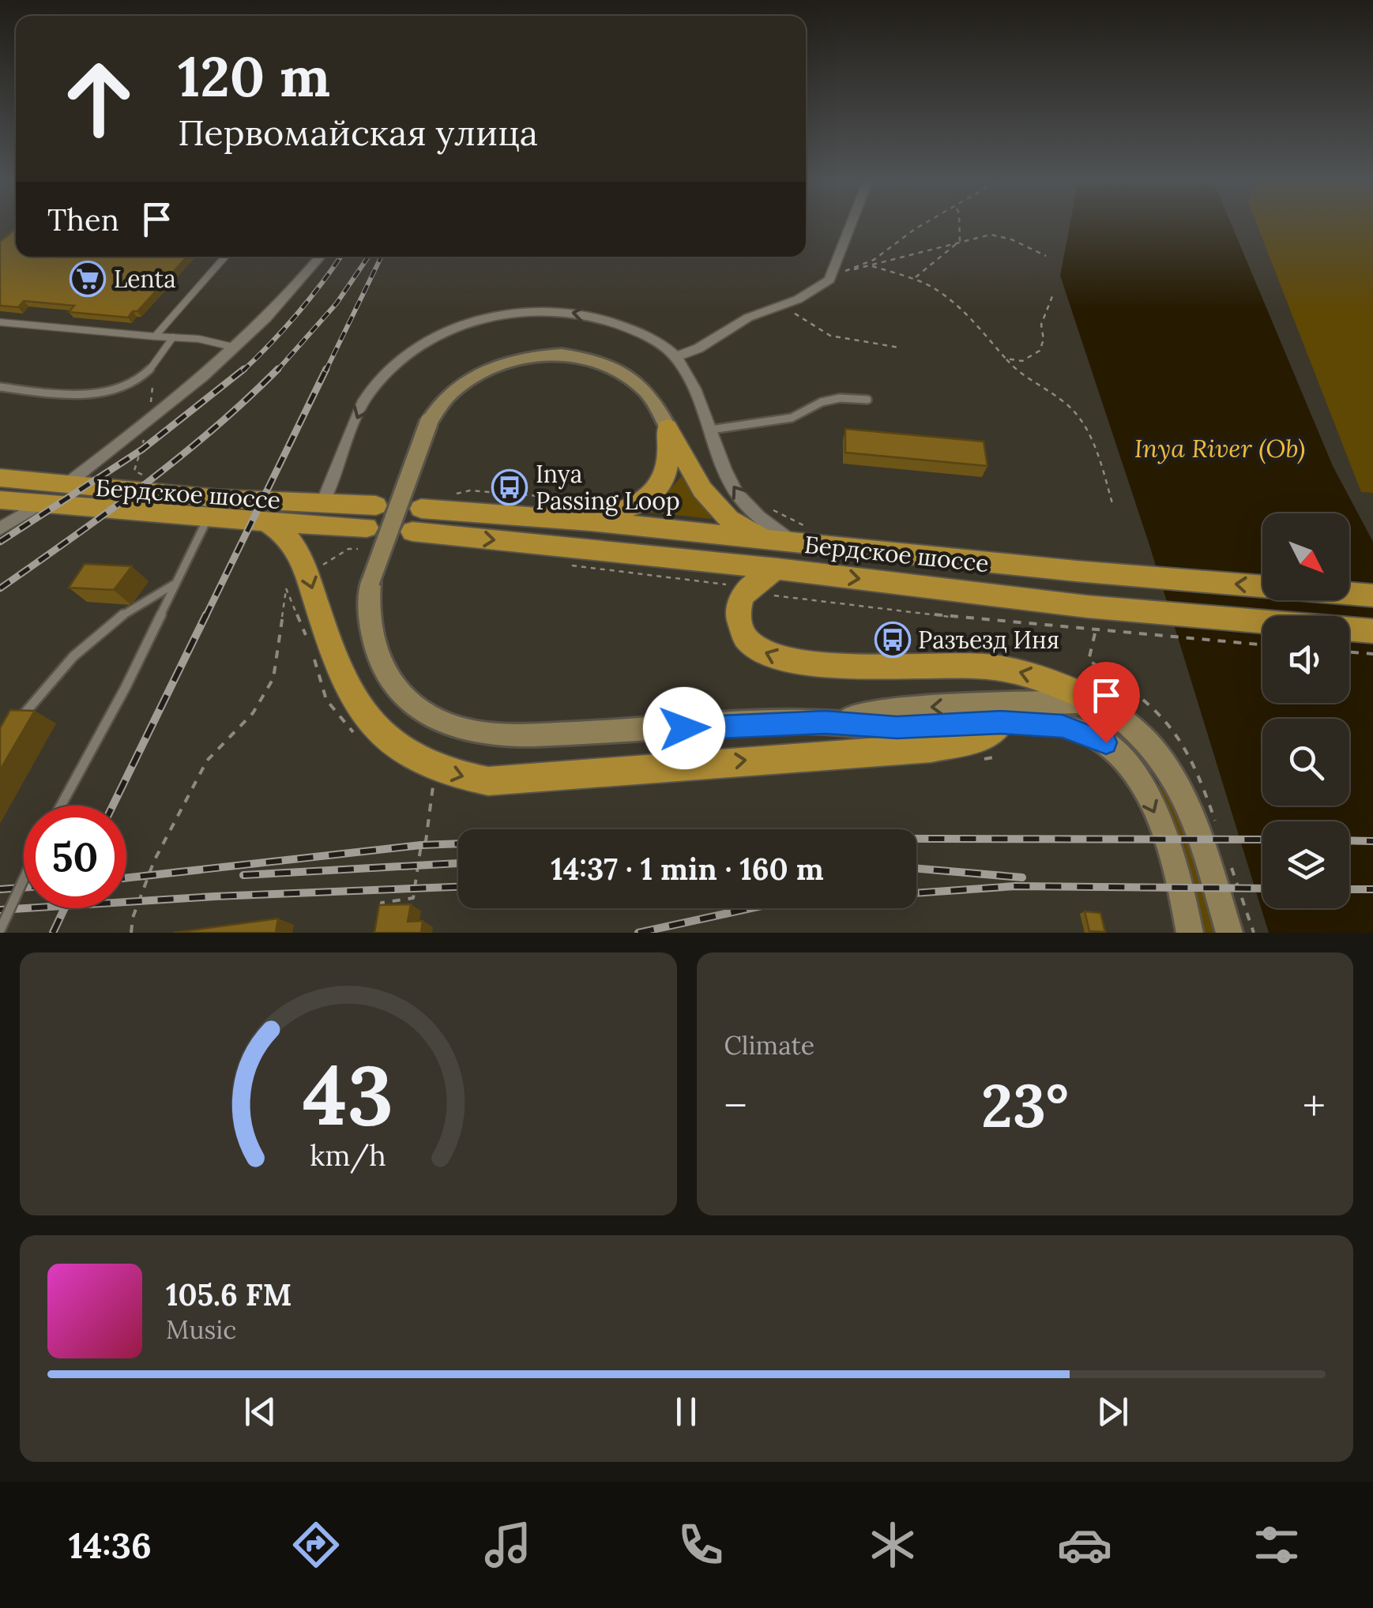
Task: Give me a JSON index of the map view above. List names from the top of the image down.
{
  "streets": {
    "highway": ["Бердское шоссе"]
  },
  "water": ["Inya River (Ob)"],
  "places": {
    "supermarket": ["Lenta"],
    "bus stop": ["Inya Passing Loop", "Разъезд Иня"]
  },
  "north": "bottom right",
  "page": {
    "turn": ["120 m", "Первомайская улица"],
    "then": "Then",
    "limit": "50",
    "trip": "14:37 · 1 min · 160 m",
    "tile": "Climate",
    "heat": ["−", "23°", "+"],
    "song": ["105.6 FM", "Music"],
    "tabs": "14:36",
    "gauge": ["43", "km/h"]
  }
}
